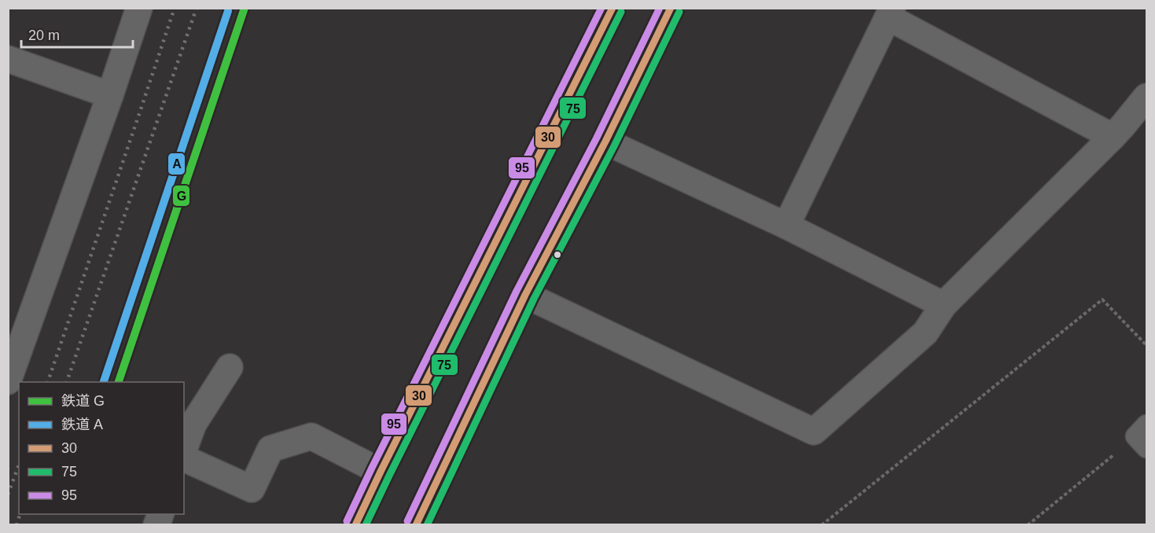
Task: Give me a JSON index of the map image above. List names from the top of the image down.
{
  "lines": [
    "rail line G",
    "transit line 30",
    "transit line 95",
    "rail line A",
    "transit line 75"
  ],
  "legend": [
    "鉄道 G",
    "鉄道 A",
    "30",
    "75",
    "95"
  ],
  "scale_bar": "20 m"
}
